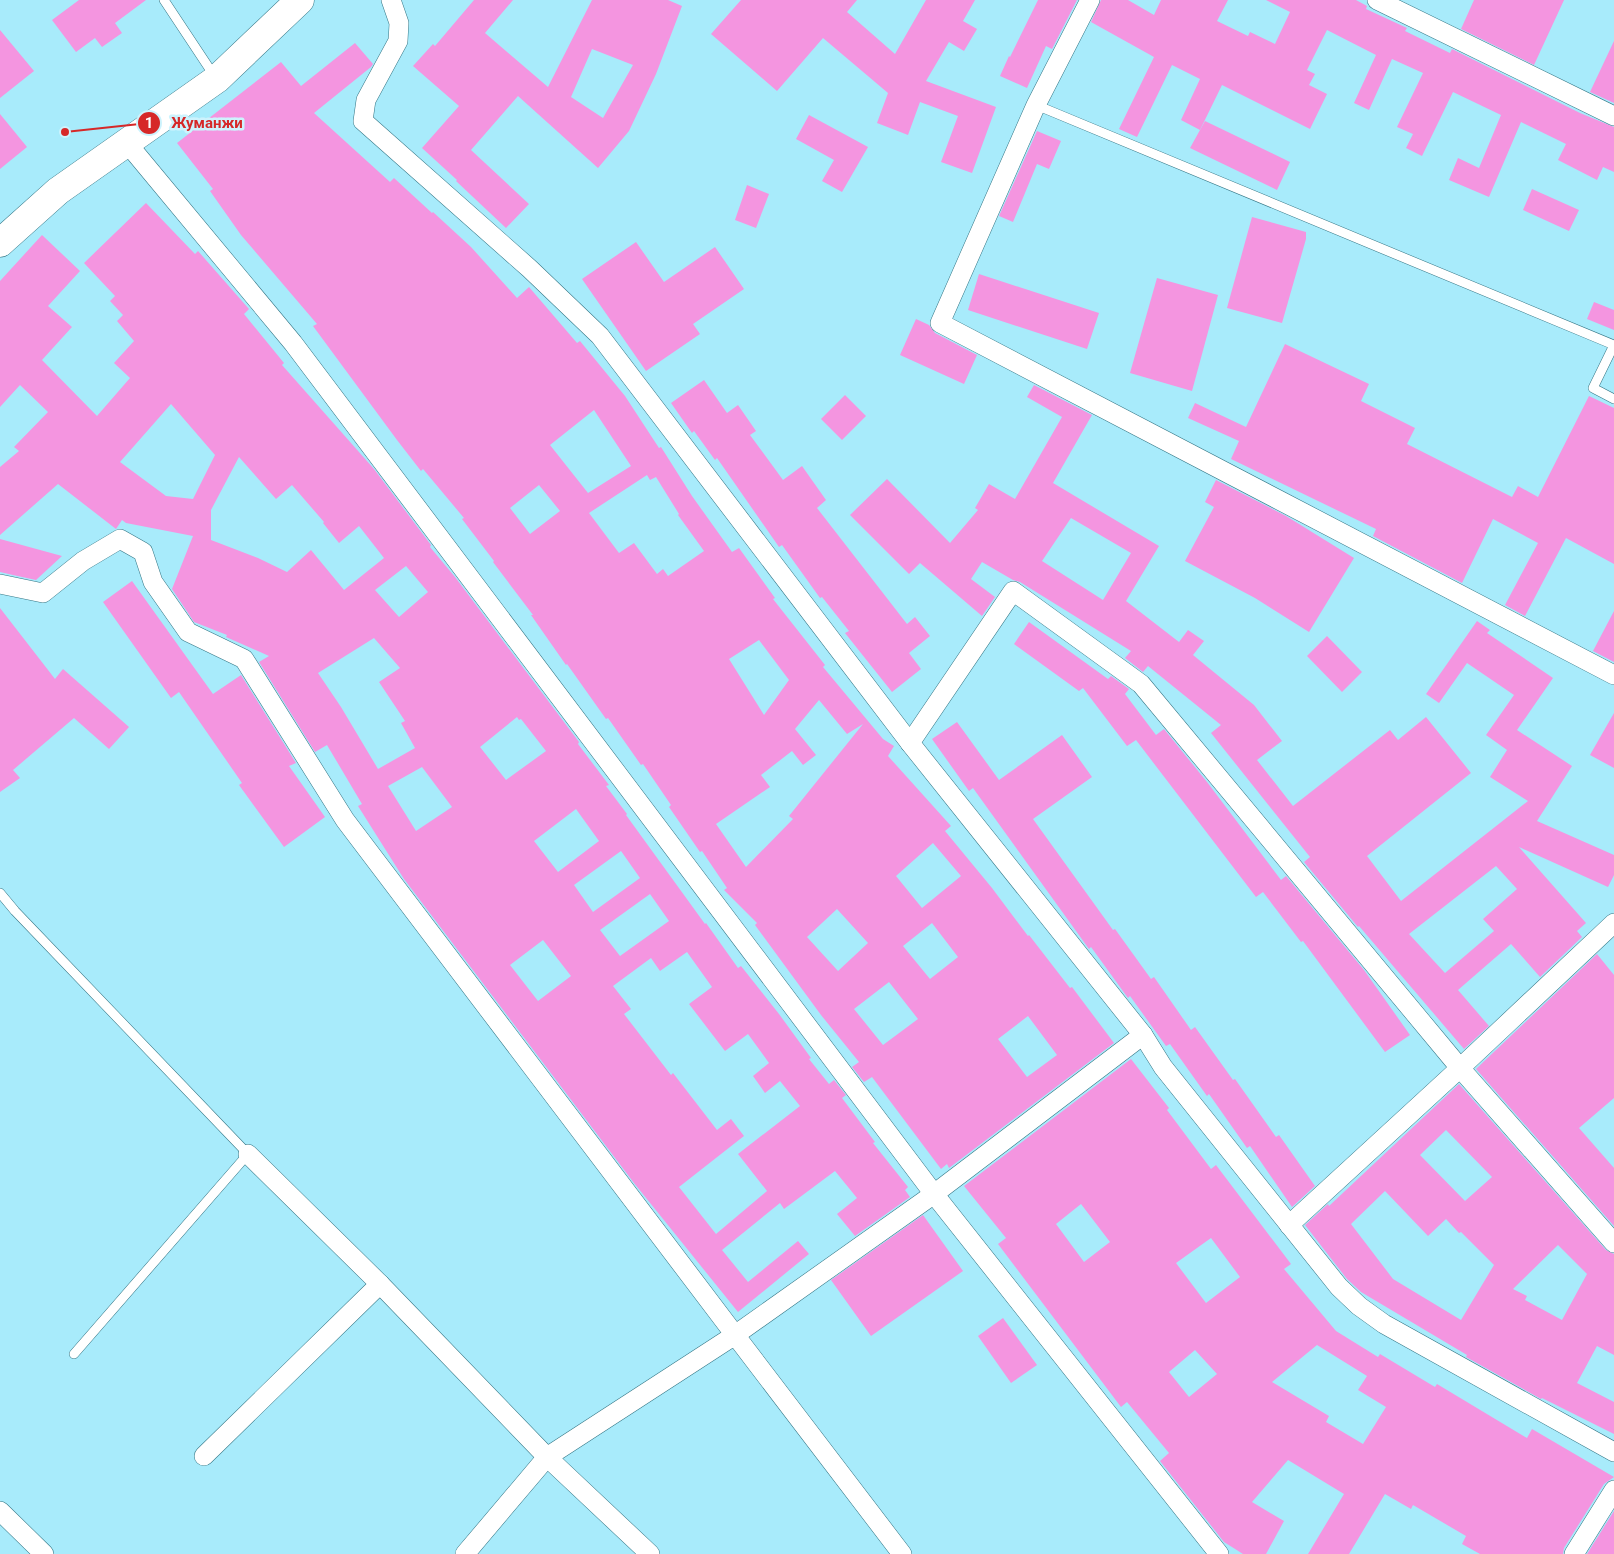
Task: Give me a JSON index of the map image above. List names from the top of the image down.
{
  "places": ["Жуманжи"]
}
